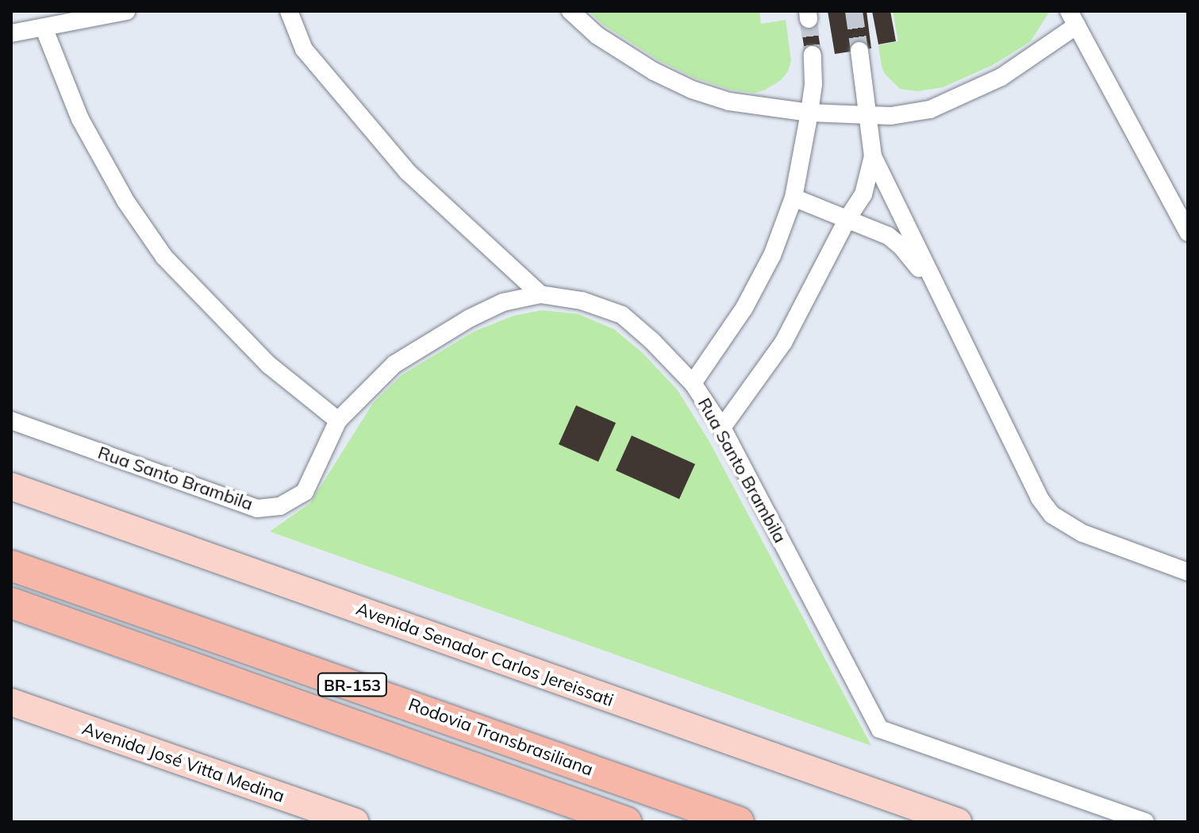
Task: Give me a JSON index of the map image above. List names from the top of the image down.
{
  "streets": {
    "highway": ["BR-153", "Rodovia Transbrasiliana"],
    "main road": ["Avenida Senador Carlos Jereissati", "Avenida José Vitta Medina"],
    "street": ["Rua Santo Brambila"]
  }
}
